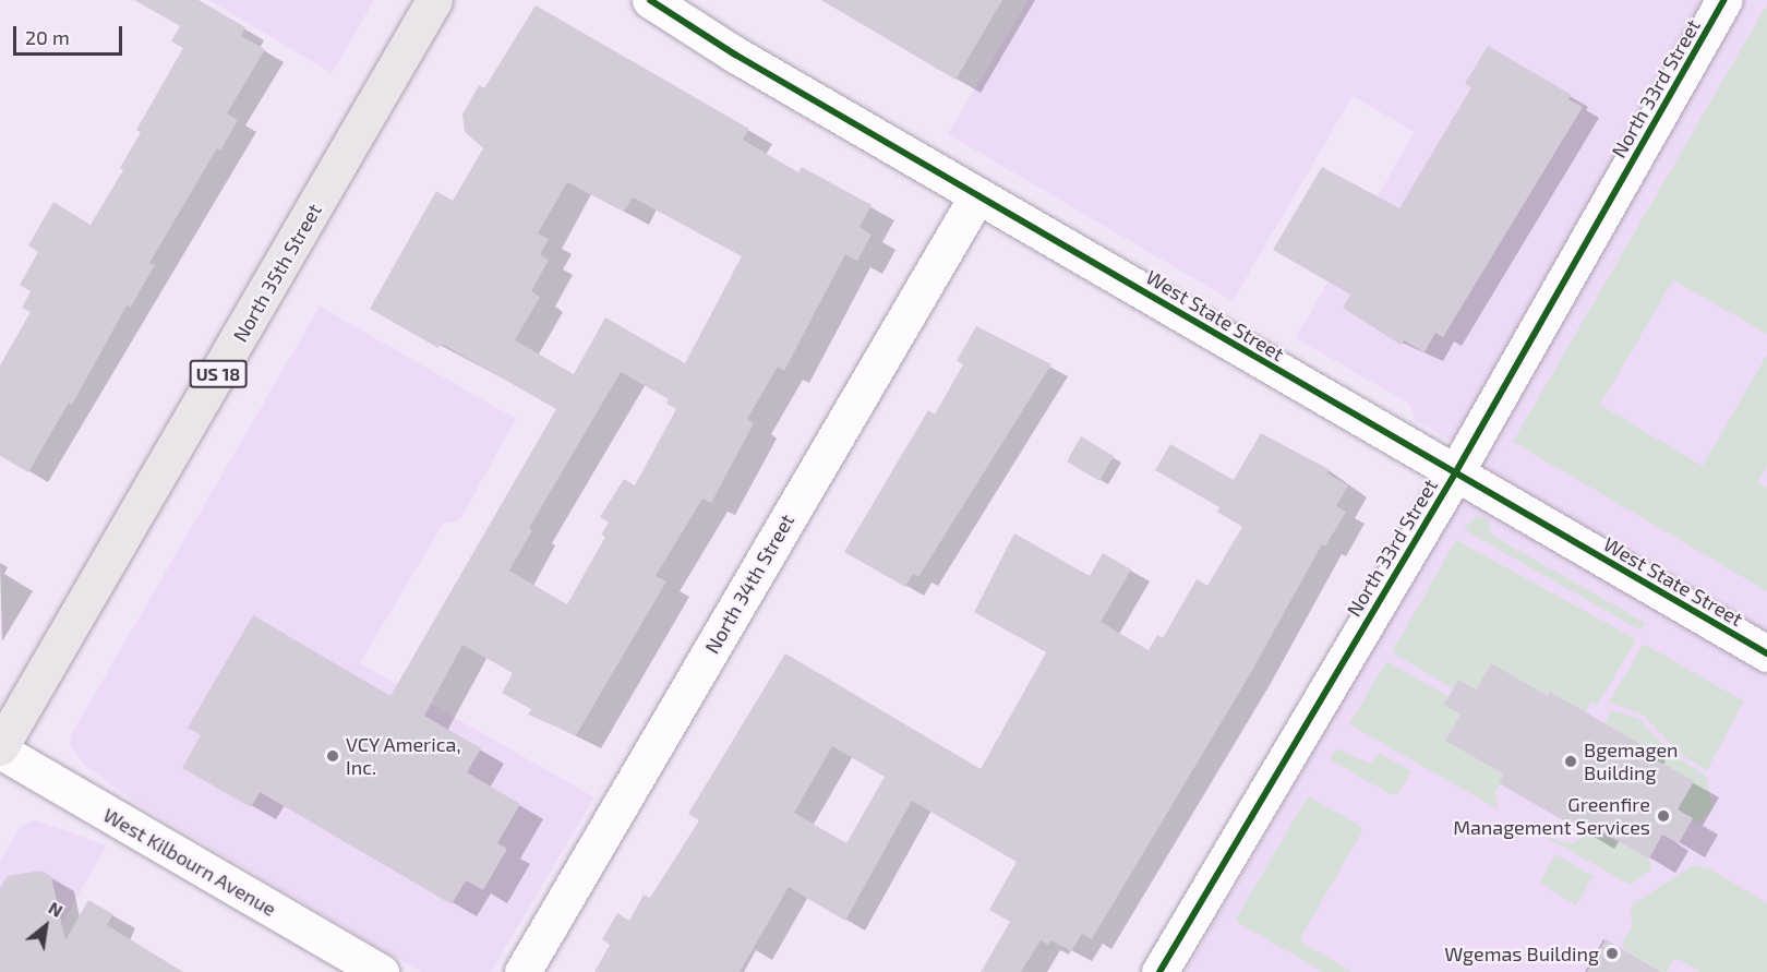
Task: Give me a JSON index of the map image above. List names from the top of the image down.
{
  "streets": {
    "main road": ["North 35th Street", "US 18"],
    "street": [
      "North 33rd Street",
      "West State Street",
      "North 34th Street",
      "West Kilbourn Avenue"
    ]
  },
  "crossings": [
    ["North 33rd Street", "West State Street"],
    ["North 35th Street", "West Kilbourn Avenue"],
    ["West State Street", "North 34th Street"]
  ],
  "places": [
    "VCY America, Inc.",
    "Bgemagen Building",
    "Greenfire Management Services",
    "Wgemas Building"
  ],
  "scale_bar": "20 m",
  "north": "top right"
}
